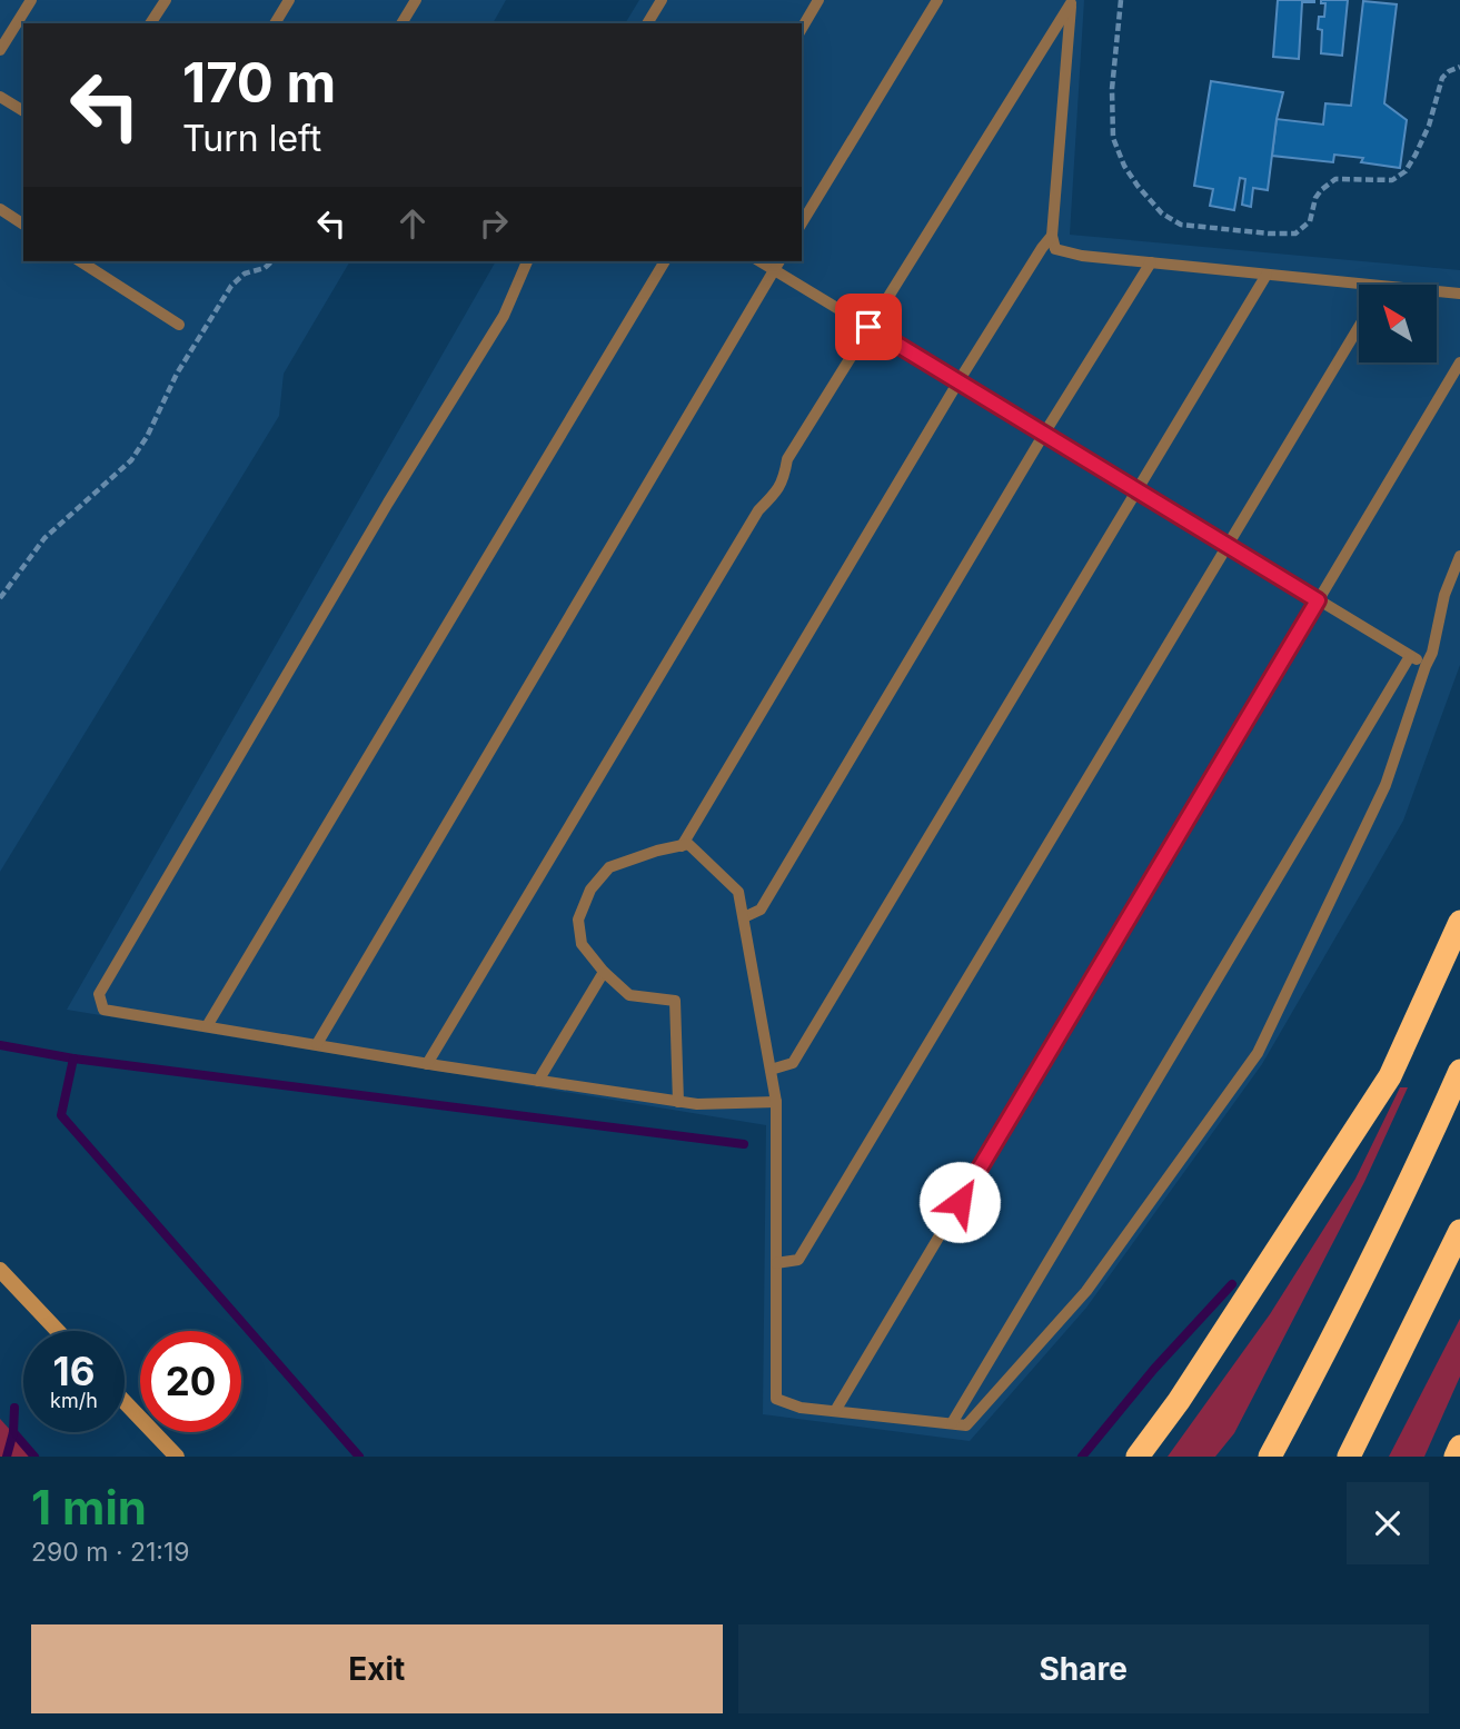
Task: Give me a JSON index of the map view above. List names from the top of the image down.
{
  "north": "top left",
  "page": {
    "turn": ["170 m", "Turn left"],
    "speed": "16 km/h",
    "limit": "20",
    "heading": ["1 min", "290 m · 21:19"],
    "buttons": ["Exit", "Share"]
  }
}
